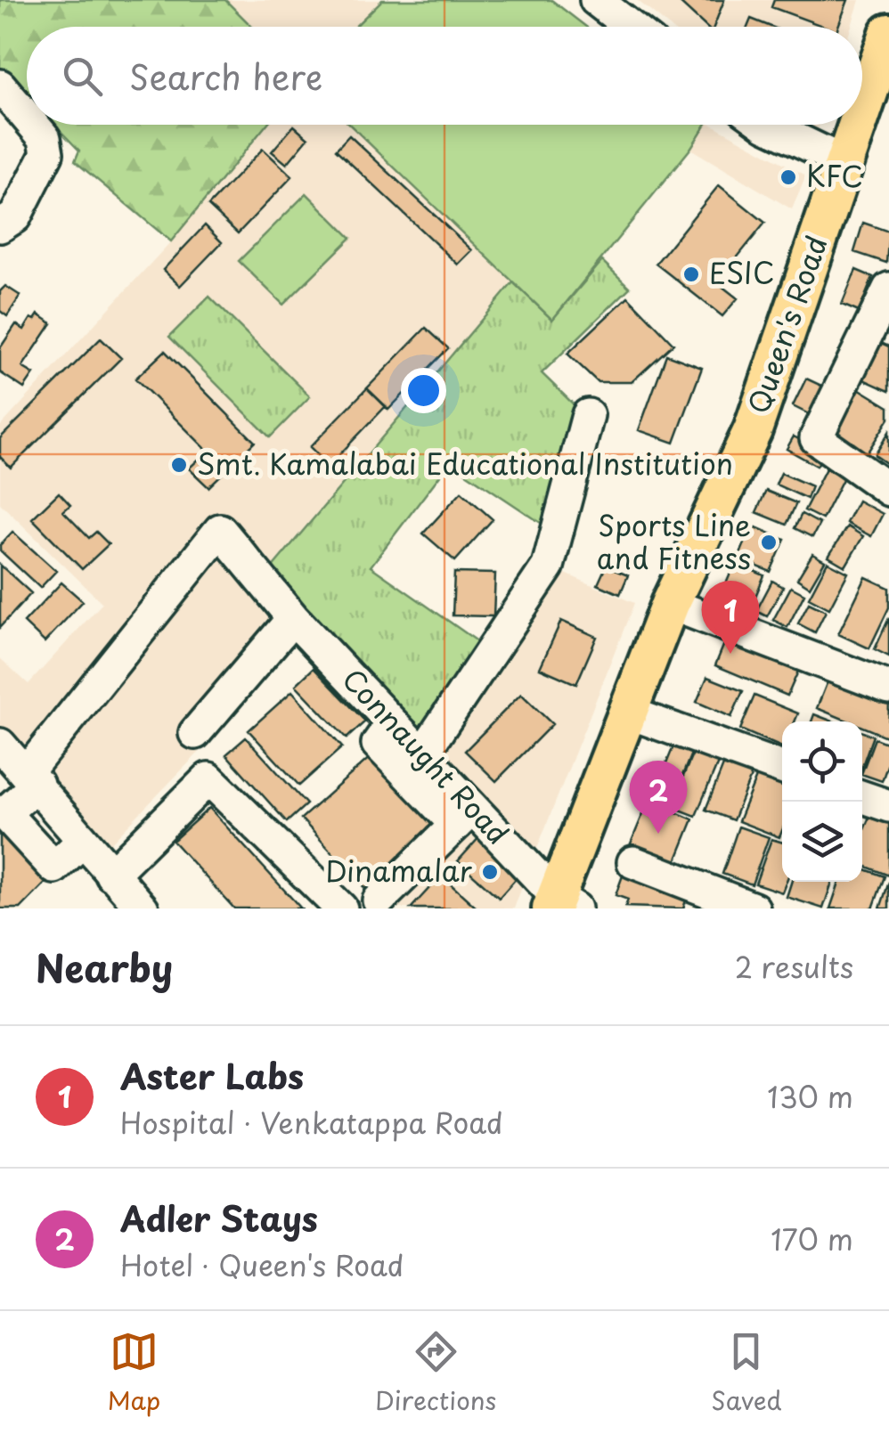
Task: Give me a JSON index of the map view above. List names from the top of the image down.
{
  "streets": {
    "main road": ["Queen's Road"],
    "street": ["Connaught Road"]
  },
  "crossings": [
    ["Queen's Road", "Connaught Road"]
  ],
  "places": [
    "KFC",
    "ESIC",
    "Smt. Kamalabai Educational Institution",
    "Sports Line and Fitness",
    "Dinamalar"
  ],
  "page": {
    "search": "Search here",
    "pins": ["1", "2"],
    "heading": ["Nearby", "2 results"],
    "list": [
      {
        "mark": "1",
        "name": "Aster Labs",
        "note": "Hospital · Venkatappa Road",
        "value": "130 m"
      },
      {
        "mark": "2",
        "name": "Adler Stays",
        "note": "Hotel · Queen's Road",
        "value": "170 m"
      }
    ],
    "nav": ["Map", "Directions", "Saved"]
  }
}
